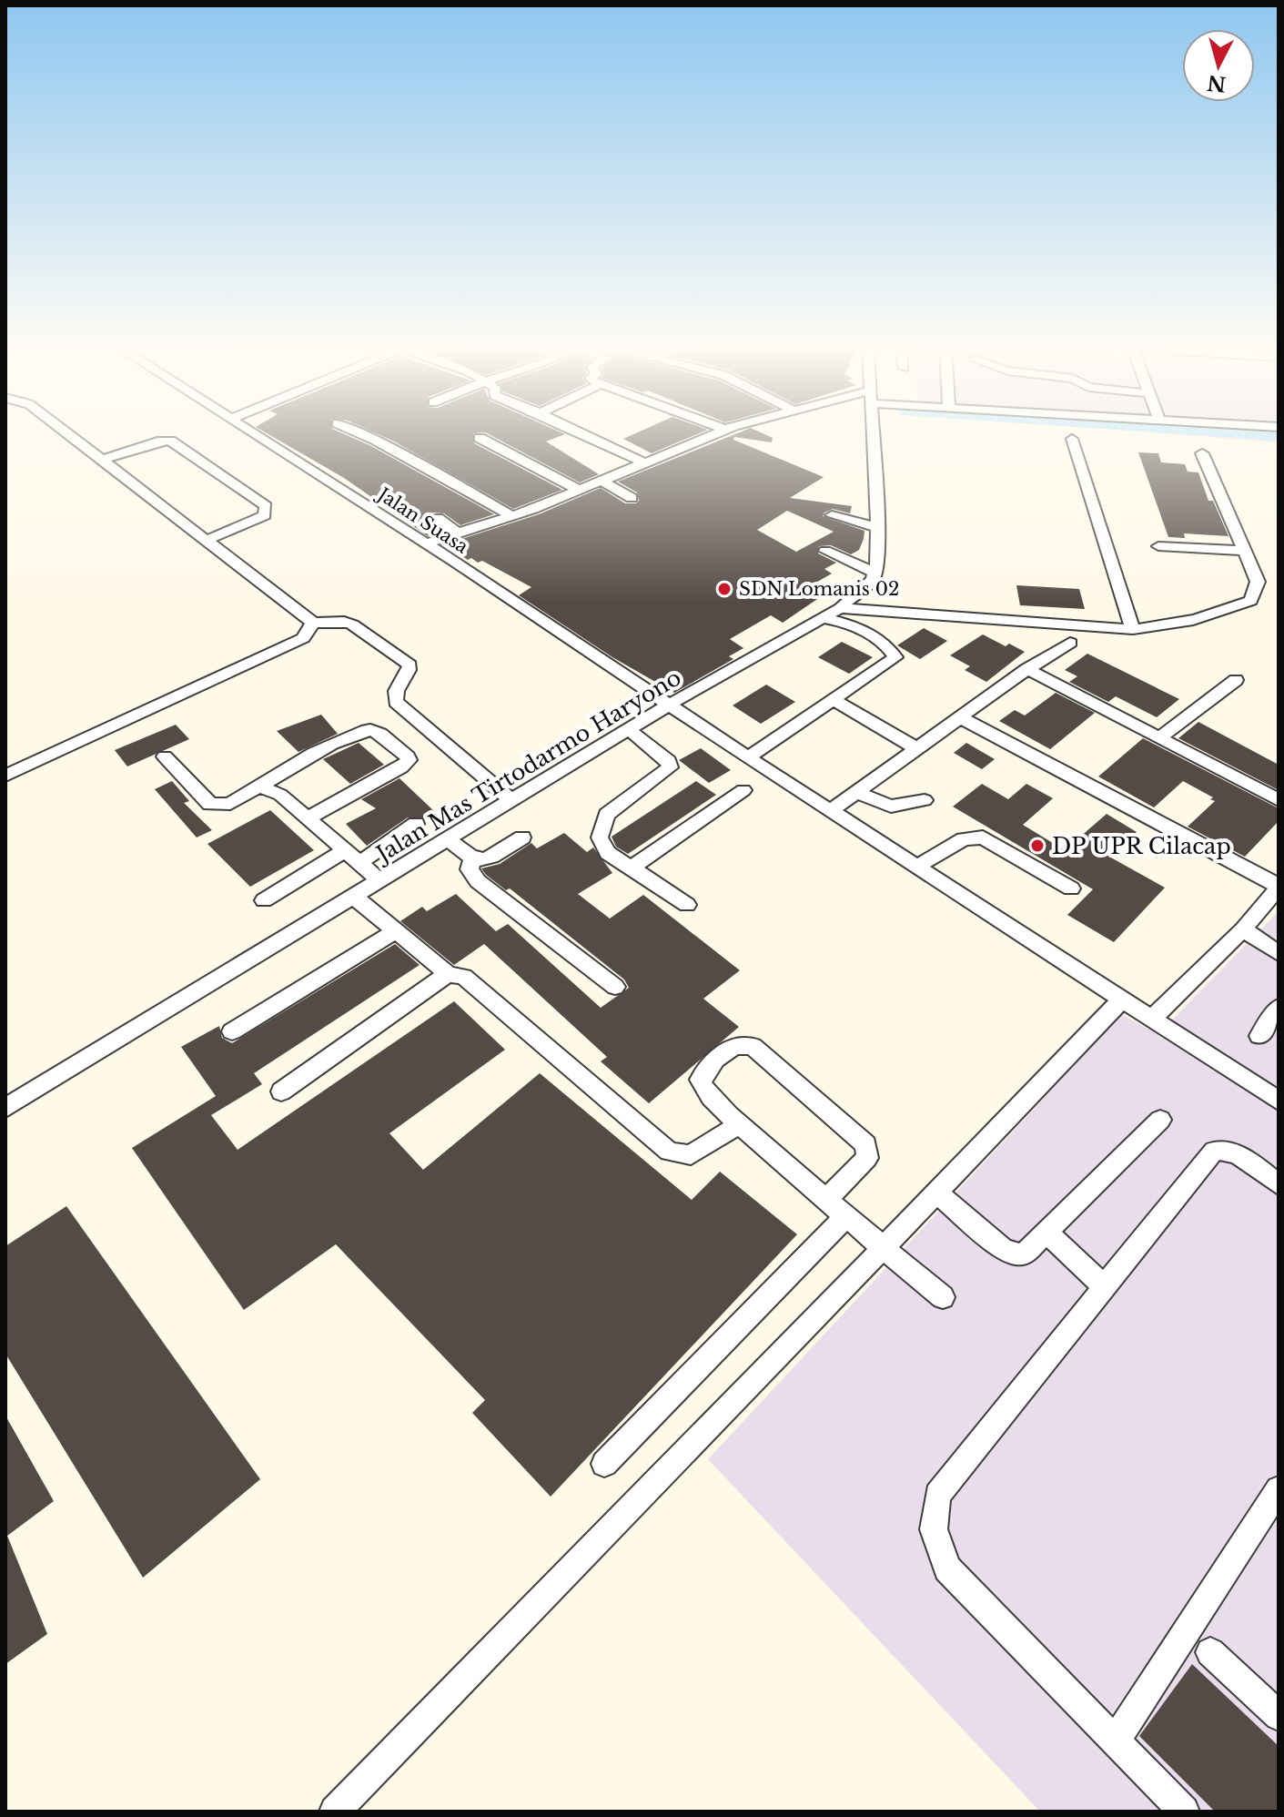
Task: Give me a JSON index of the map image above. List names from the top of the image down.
{
  "streets": {
    "street": ["Jalan Suasa", "Jalan Mas Tirtodarmo Haryono"]
  },
  "crossings": [
    ["Jalan Suasa", "Jalan Mas Tirtodarmo Haryono"]
  ],
  "places": ["SDN Lomanis 02", "DP UPR Cilacap"],
  "north": "bottom"
}
